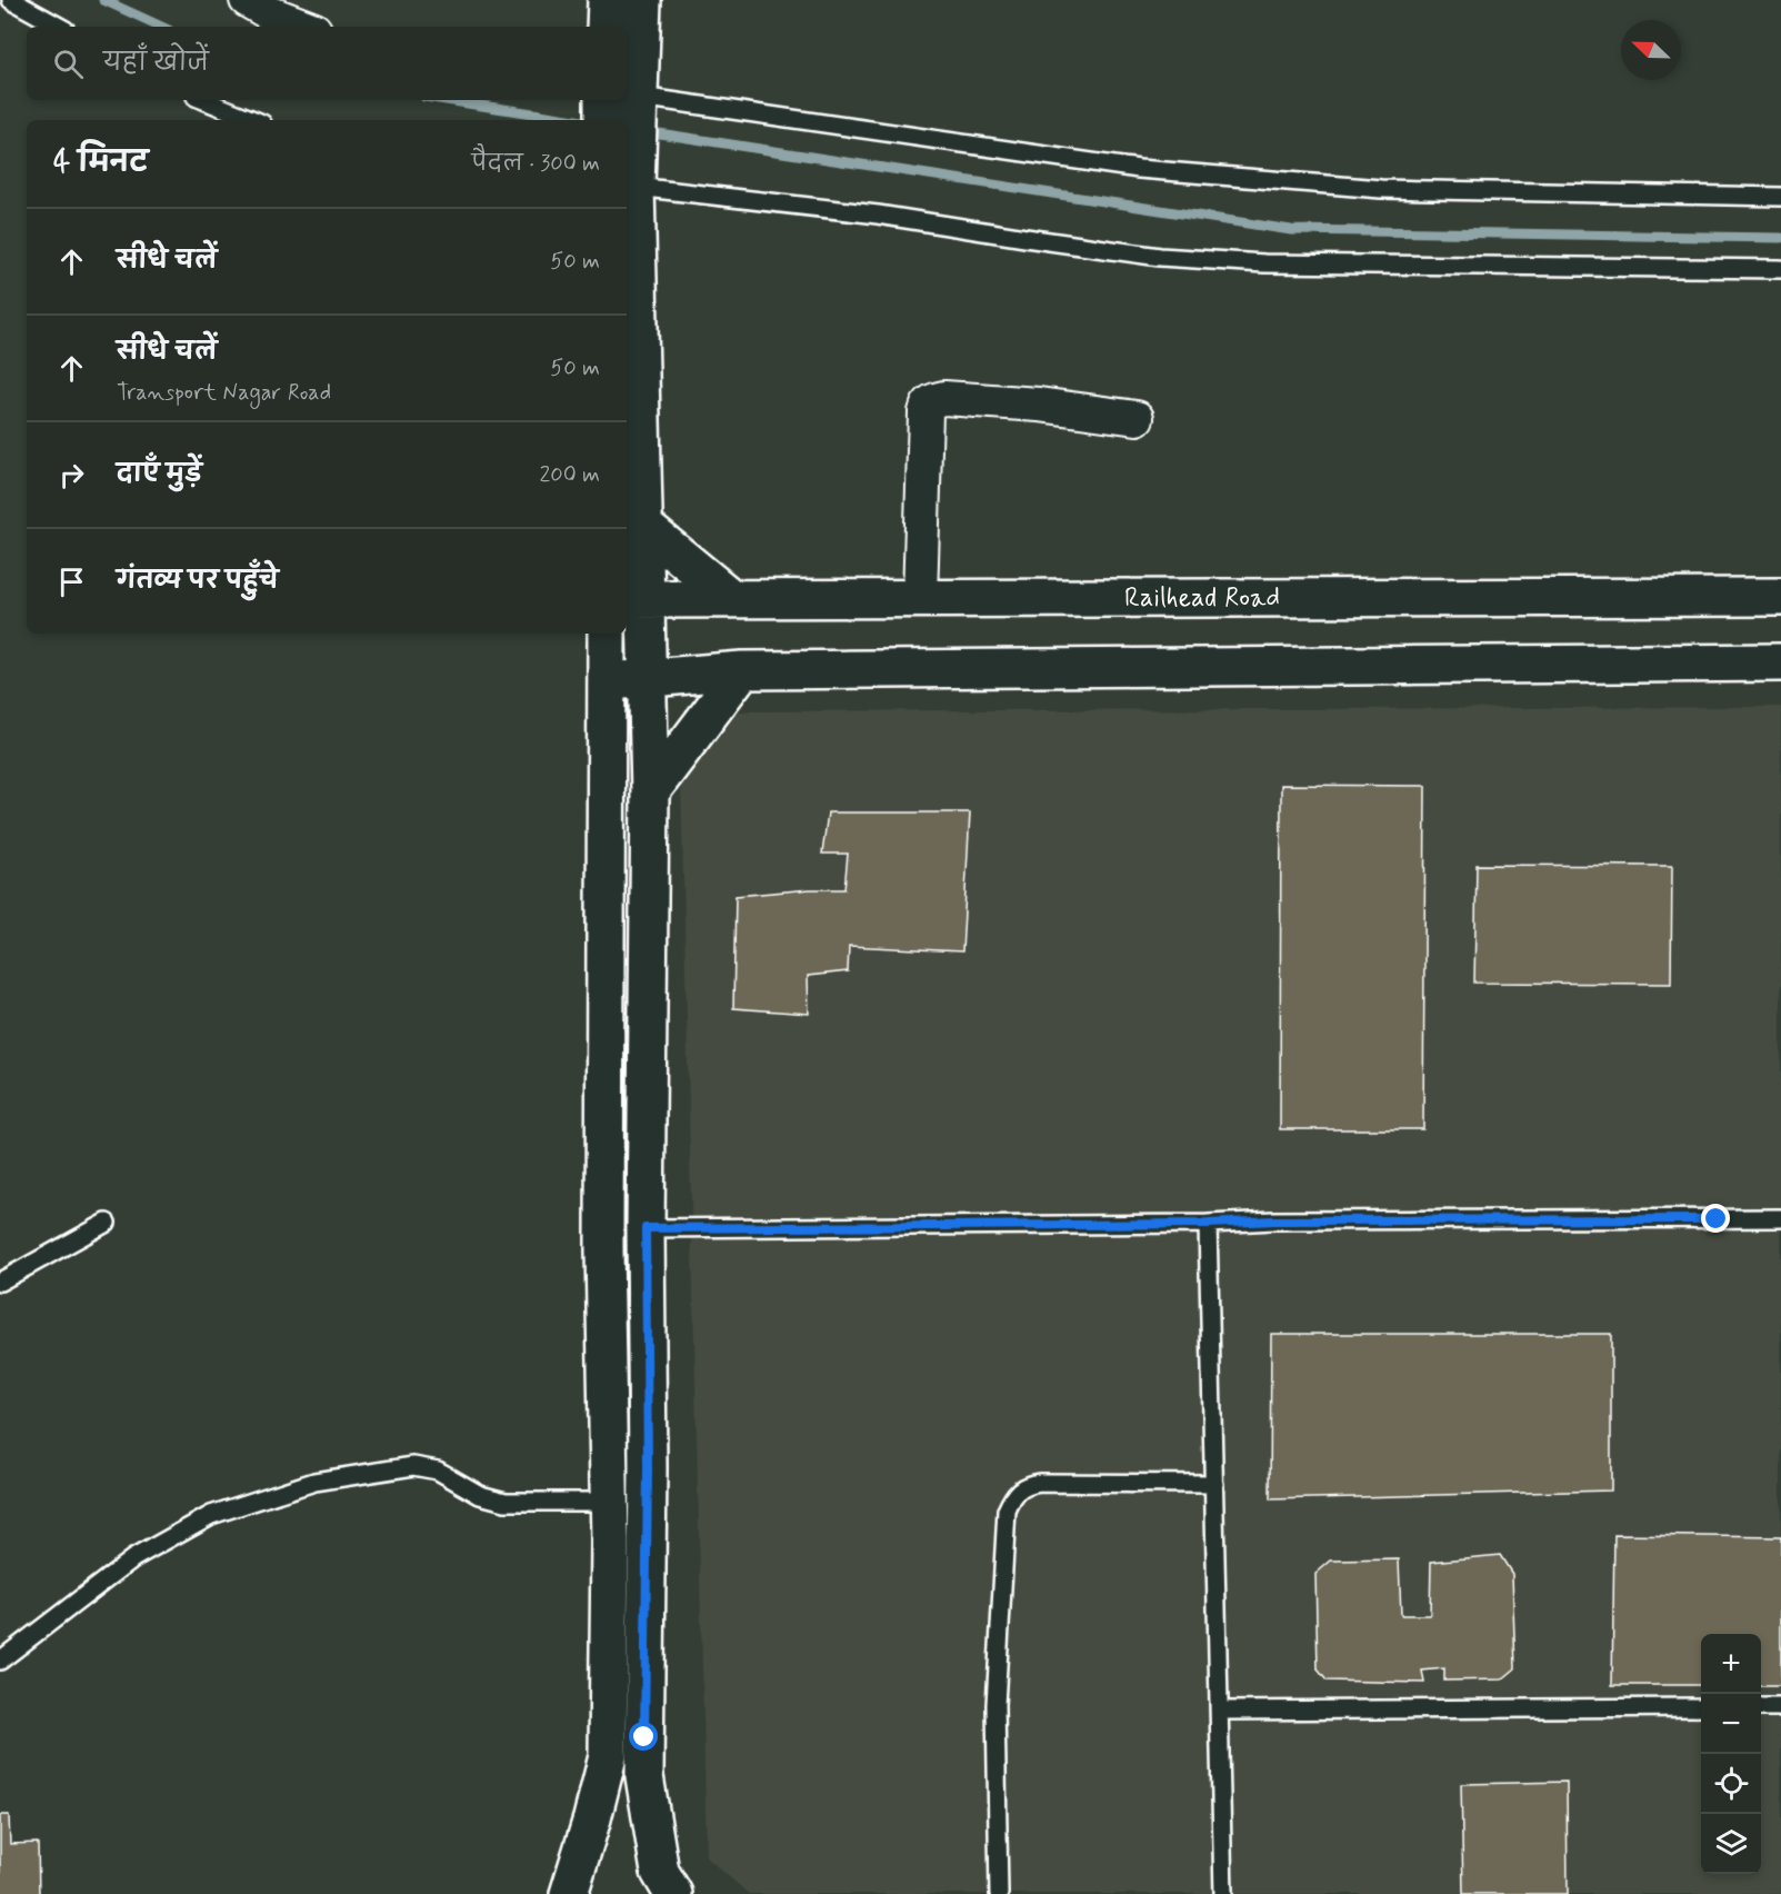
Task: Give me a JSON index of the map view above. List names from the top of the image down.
{
  "streets": {
    "main road": ["Railhead Road"]
  },
  "north": "top left",
  "page": {
    "search": "यहाँ खोजें",
    "heading": ["4 मिनट", "पैदल · 300 m"],
    "list": [
      ["सीधे चलें", "50 m"],
      ["सीधे चलें", "Transport Nagar Road", "50 m"],
      ["दाएँ मुड़ें", "200 m"],
      "गंतव्य पर पहुँचे"
    ],
    "map_buttons": ["+", "−"]
  }
}
